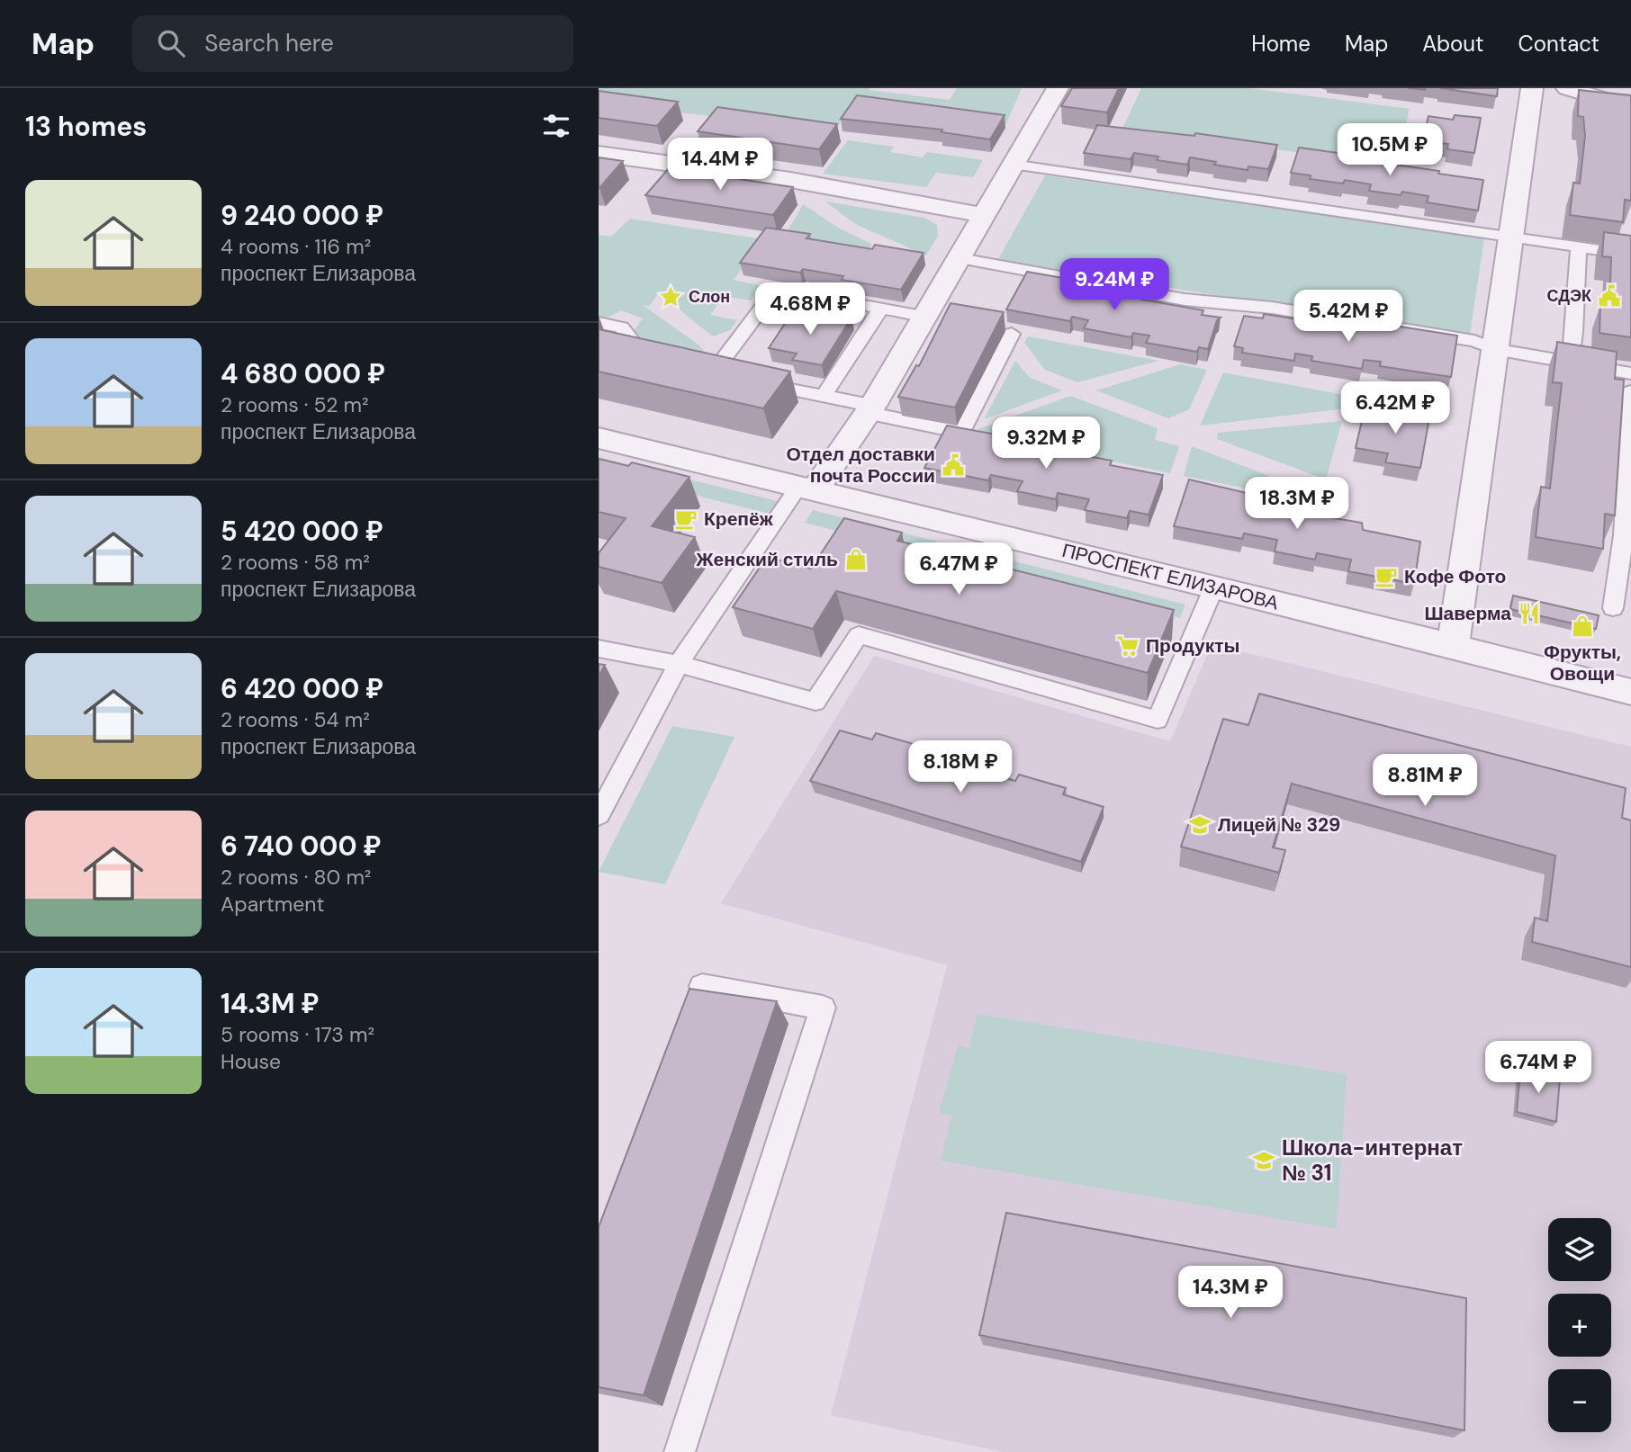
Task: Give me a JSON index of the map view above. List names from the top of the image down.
{
  "streets": {
    "street": ["ПРОСПЕКТ ЕЛИЗАРОВА"]
  },
  "places": {
    "public building": ["СДЭК", "Отдел доставки почта России"],
    "place": ["Слон"],
    "cafe": ["Крепёж", "Кофе Фото"],
    "shop": ["Женский стиль", "Фрукты, Овощи"],
    "restaurant": ["Шаверма"],
    "supermarket": ["Продукты"],
    "school or university": ["Лицей № 329", "Школа-интернат № 31"]
  },
  "page": {
    "header": "Map",
    "search": "Search here",
    "nav": [
      "Home",
      "Map",
      "About",
      "Contact"
    ],
    "heading": "13 homes",
    "price": [
      "10.5M ₽",
      "14.4M ₽",
      "9.24M ₽",
      "4.68M ₽",
      "5.42M ₽",
      "6.42M ₽",
      "9.32M ₽",
      "18.3M ₽",
      "6.47M ₽",
      "8.18M ₽",
      "8.81M ₽",
      "6.74M ₽",
      "14.3M ₽"
    ],
    "list": [
      {
        "name": "9 240 000 ₽",
        "note": "4 rooms · 116 m² · проспект Елизарова"
      },
      {
        "name": "4 680 000 ₽",
        "note": "2 rooms · 52 m² · проспект Елизарова"
      },
      {
        "name": "5 420 000 ₽",
        "note": "2 rooms · 58 m² · проспект Елизарова"
      },
      {
        "name": "6 420 000 ₽",
        "note": "2 rooms · 54 m² · проспект Елизарова"
      },
      {
        "name": "6 740 000 ₽",
        "note": "2 rooms · 80 m² · Apartment"
      },
      {
        "name": "14.3M ₽",
        "note": "5 rooms · 173 m² · House"
      }
    ],
    "map_buttons": ["+", "−"]
  }
}
